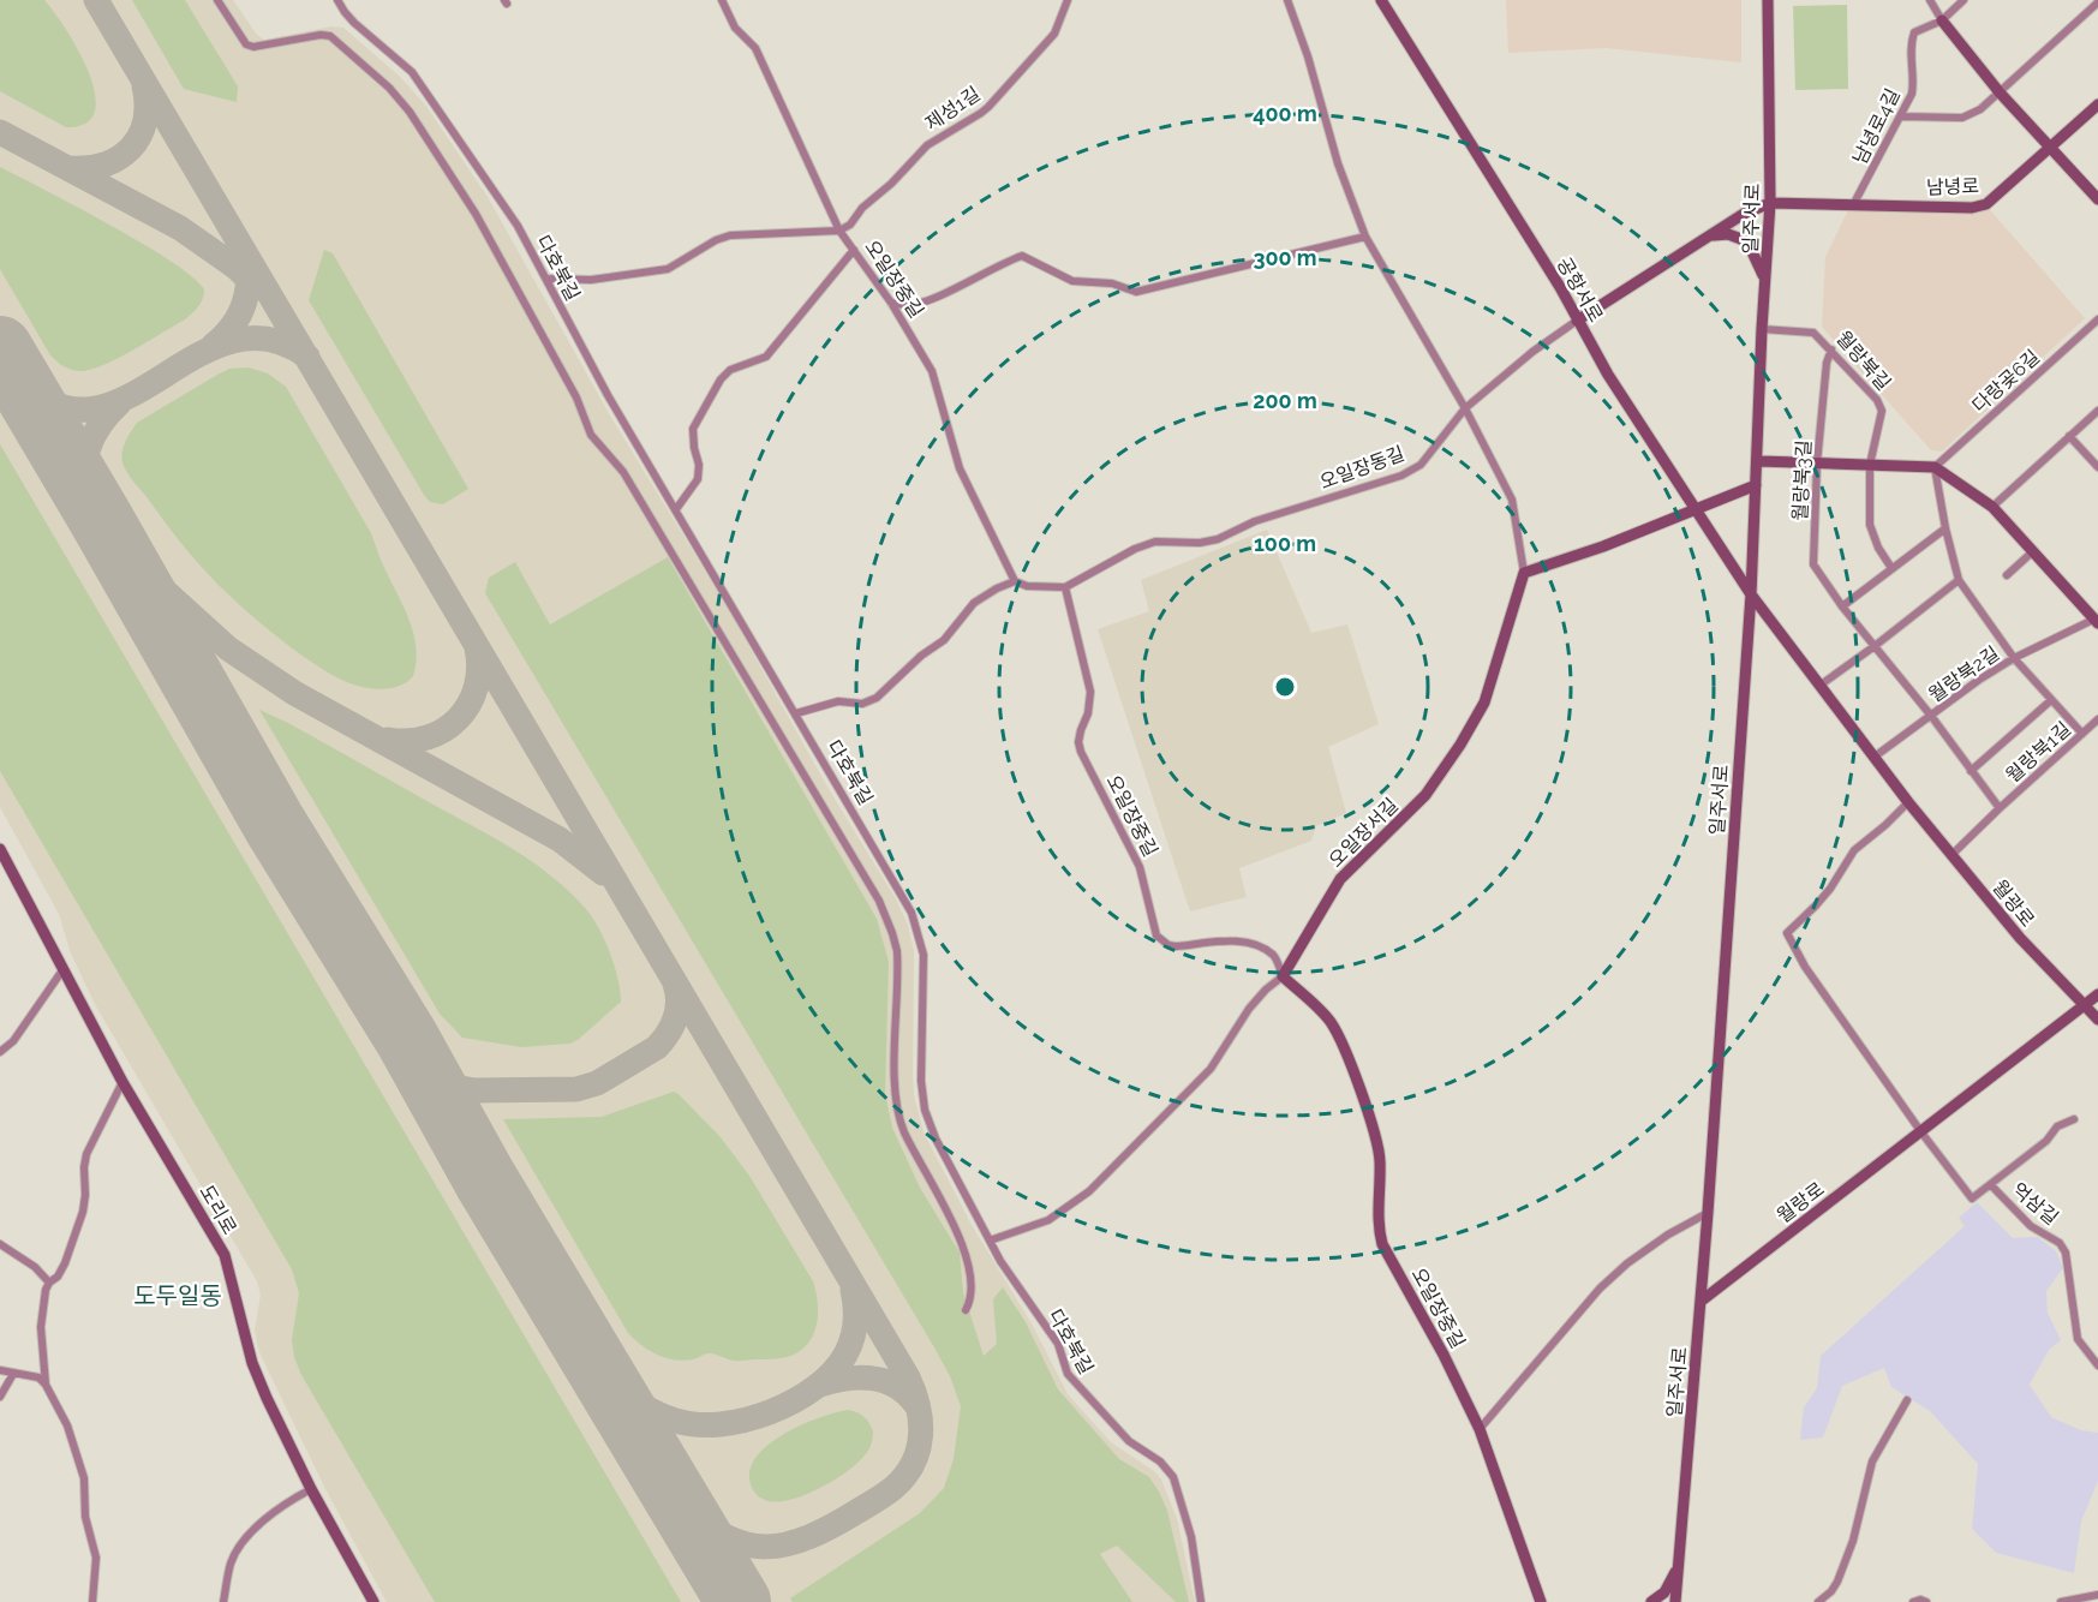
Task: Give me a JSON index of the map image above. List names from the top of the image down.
{
  "streets": {
    "street": [
      "제성1길",
      "남녕로4길",
      "남녕로",
      "일주서로",
      "다호북길",
      "오일장중길",
      "공항서로",
      "월랑북길",
      "다랑곶6길",
      "오일장동길",
      "월랑북3길",
      "월랑북2길",
      "월랑북1길",
      "오일장서길",
      "월광로",
      "월랑로",
      "억삼길",
      "도리로"
    ]
  },
  "crossings": [
    ["제성1길", "오일장중길"],
    ["남녕로4길", "남녕로"],
    ["남녕로", "일주서로"],
    ["남녕로", "오일장동길"],
    ["일주서로", "공항서로"],
    ["일주서로", "월랑북길"],
    ["일주서로", "오일장동길"],
    ["일주서로", "월광로"],
    ["일주서로", "월랑로"],
    ["다호북길", "오일장서길"],
    ["오일장중길", "오일장동길"],
    ["오일장중길", "오일장서길"],
    ["공항서로", "오일장동길"],
    ["공항서로", "월광로"],
    ["월랑북길", "월랑북3길"],
    ["월랑북3길", "월랑북2길"],
    ["월랑북2길", "월랑북1길"],
    ["월랑북2길", "월광로"],
    ["월랑북1길", "월광로"],
    ["월광로", "월랑로"]
  ],
  "districts": ["도두일동"],
  "rings": [
    "400 m",
    "300 m",
    "200 m",
    "100 m"
  ]
}
